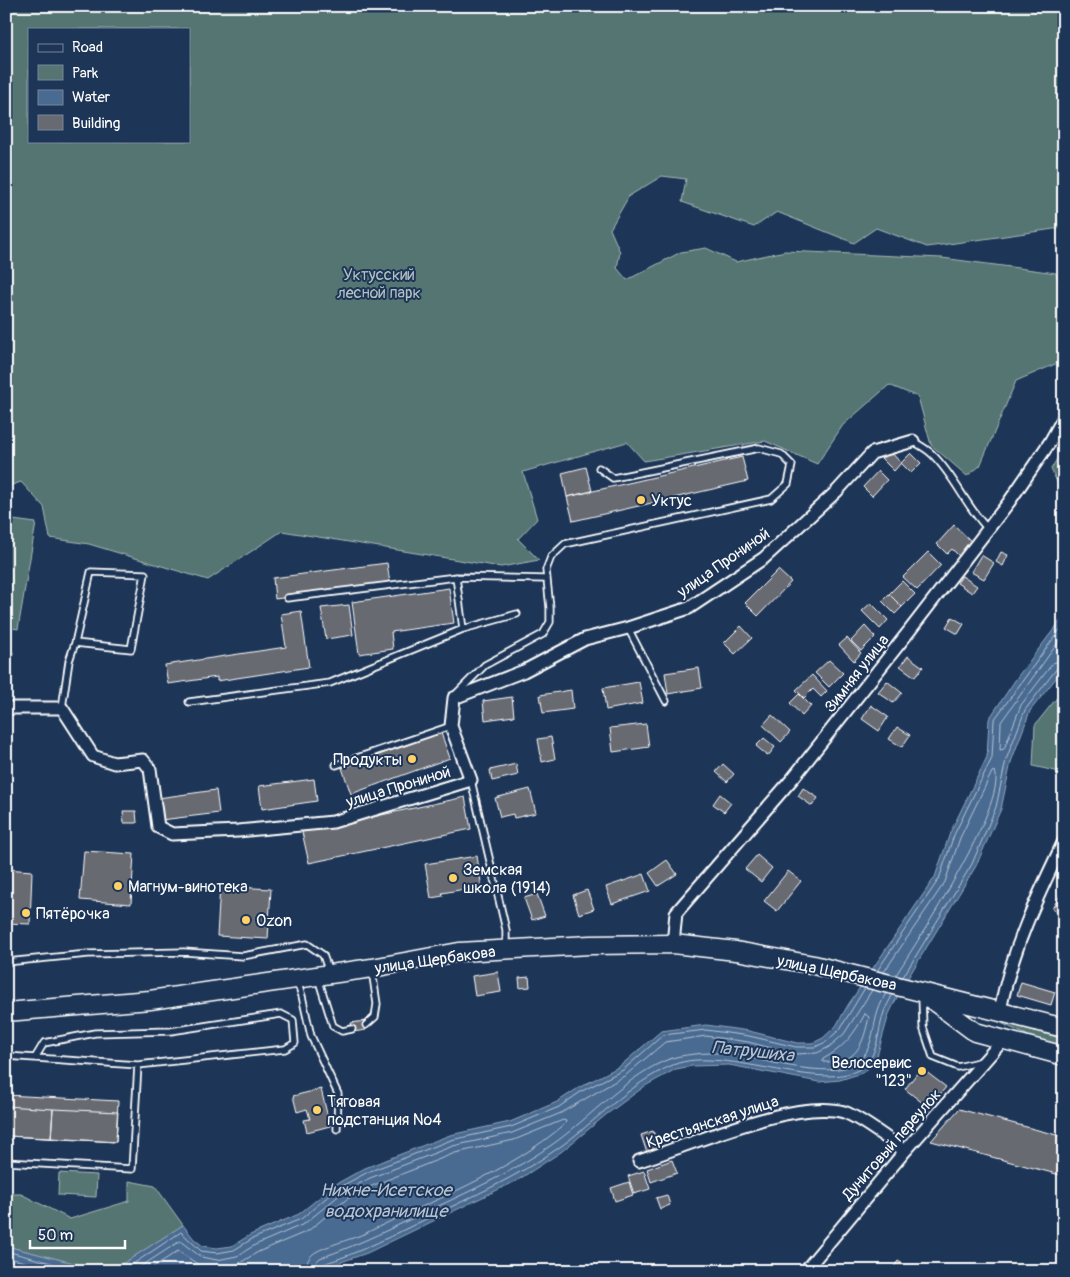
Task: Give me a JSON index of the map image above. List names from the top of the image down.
{
  "streets": {
    "main road": ["улица Щербакова"],
    "street": [
      "улица Прониной",
      "Зимняя улица",
      "Крестьянская улица",
      "Дунитовый переулок"
    ]
  },
  "crossings": [
    ["Зимняя улица", "улица Щербакова"],
    ["улица Щербакова", "Дунитовый переулок"],
    ["Крестьянская улица", "Дунитовый переулок"]
  ],
  "water": ["Патрушиха", "Нижне-Исетское водохранилище"],
  "parks": ["Уктусский лесной парк"],
  "places": [
    "Уктус",
    "Продукты",
    "Земская школа (1914)",
    "Магнум-винотека",
    "Пятёрочка",
    "Ozon",
    "Велосервис \"123\"",
    "Тяговая подстанция №4"
  ],
  "legend": [
    "Road",
    "Park",
    "Water",
    "Building"
  ],
  "scale_bar": "50 m"
}
